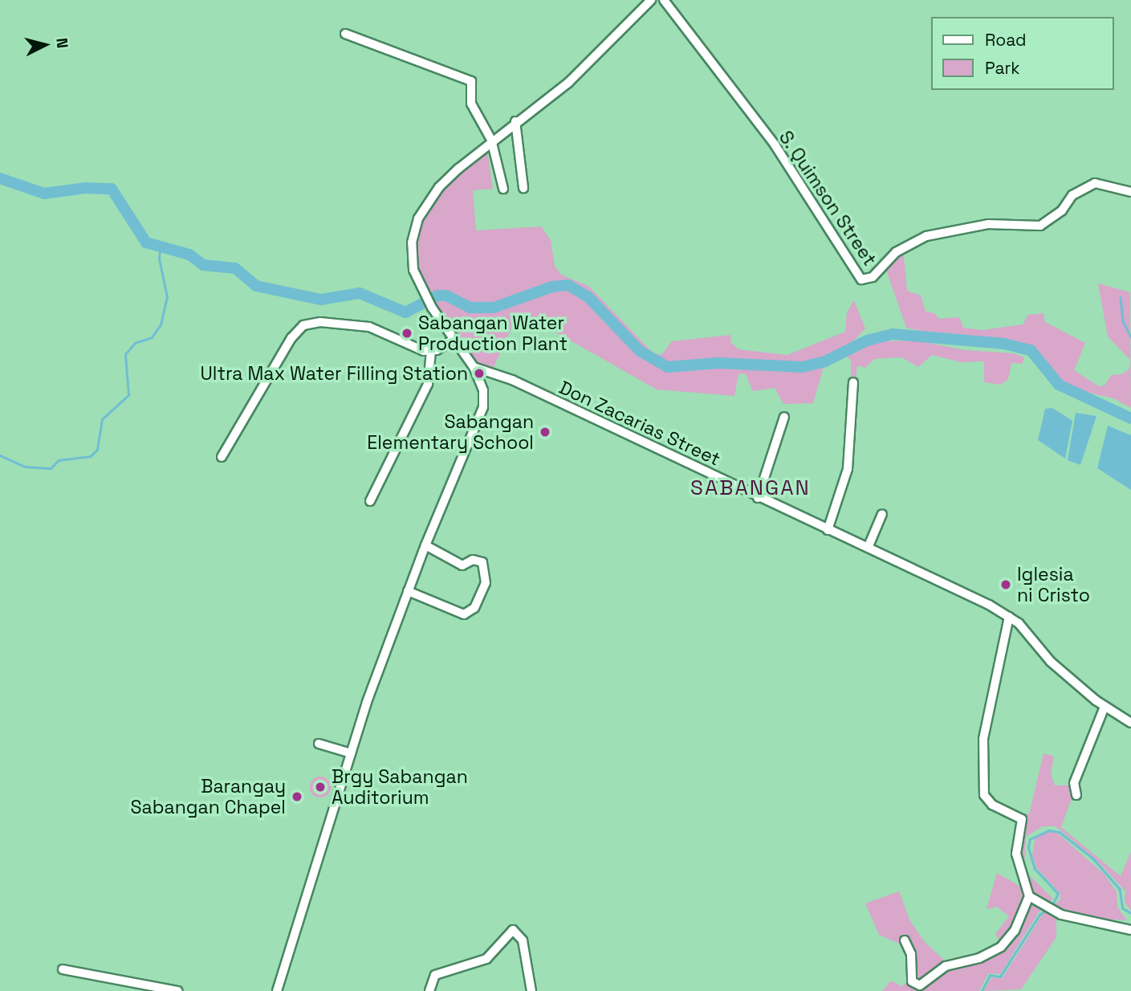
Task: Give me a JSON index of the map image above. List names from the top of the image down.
{
  "streets": {
    "street": ["S. Quimson Street", "Don Zacarias Street"]
  },
  "districts": ["SABANGAN"],
  "places": [
    "Sabangan Water Production Plant",
    "Ultra Max Water Filling Station",
    "Sabangan Elementary School",
    "Iglesia ni Cristo",
    "Brgy Sabangan Auditorium",
    "Barangay Sabangan Chapel"
  ],
  "legend": ["Road", "Park"],
  "north": "right"
}
